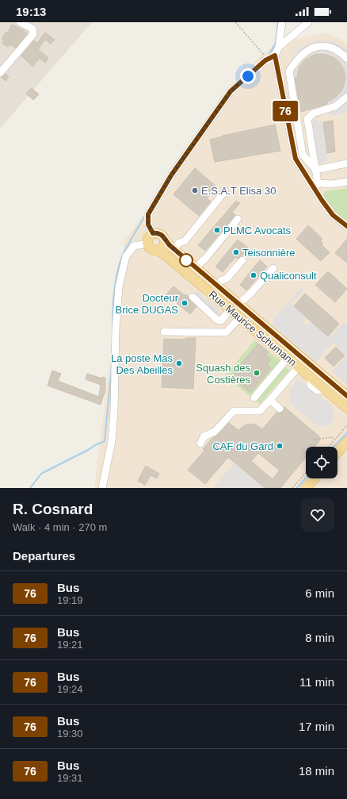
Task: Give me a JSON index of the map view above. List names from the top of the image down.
{
  "streets": {
    "main road": ["Rue Maurice Schumann"]
  },
  "places": [
    "E.S.A.T Elisa 30",
    "PLMC Avocats",
    "Teisonnière",
    "Qualiconsult",
    "Docteur Brice DUGAS",
    "La poste Mas Des Abeilles",
    "Squash des Costières",
    "CAF du Gard"
  ],
  "lines": ["bus line 76"],
  "page": {
    "status": "19:13",
    "on_map": "76",
    "heading": [
      ["R. Cosnard", "Walk · 4 min · 270 m"],
      "Departures"
    ],
    "list": [
      {
        "mark": "76",
        "name": "Bus",
        "note": "19:19",
        "value": "6 min"
      },
      {
        "mark": "76",
        "name": "Bus",
        "note": "19:21",
        "value": "8 min"
      },
      {
        "mark": "76",
        "name": "Bus",
        "note": "19:24",
        "value": "11 min"
      },
      {
        "mark": "76",
        "name": "Bus",
        "note": "19:30",
        "value": "17 min"
      },
      {
        "mark": "76",
        "name": "Bus",
        "note": "19:31",
        "value": "18 min"
      }
    ]
  }
}
